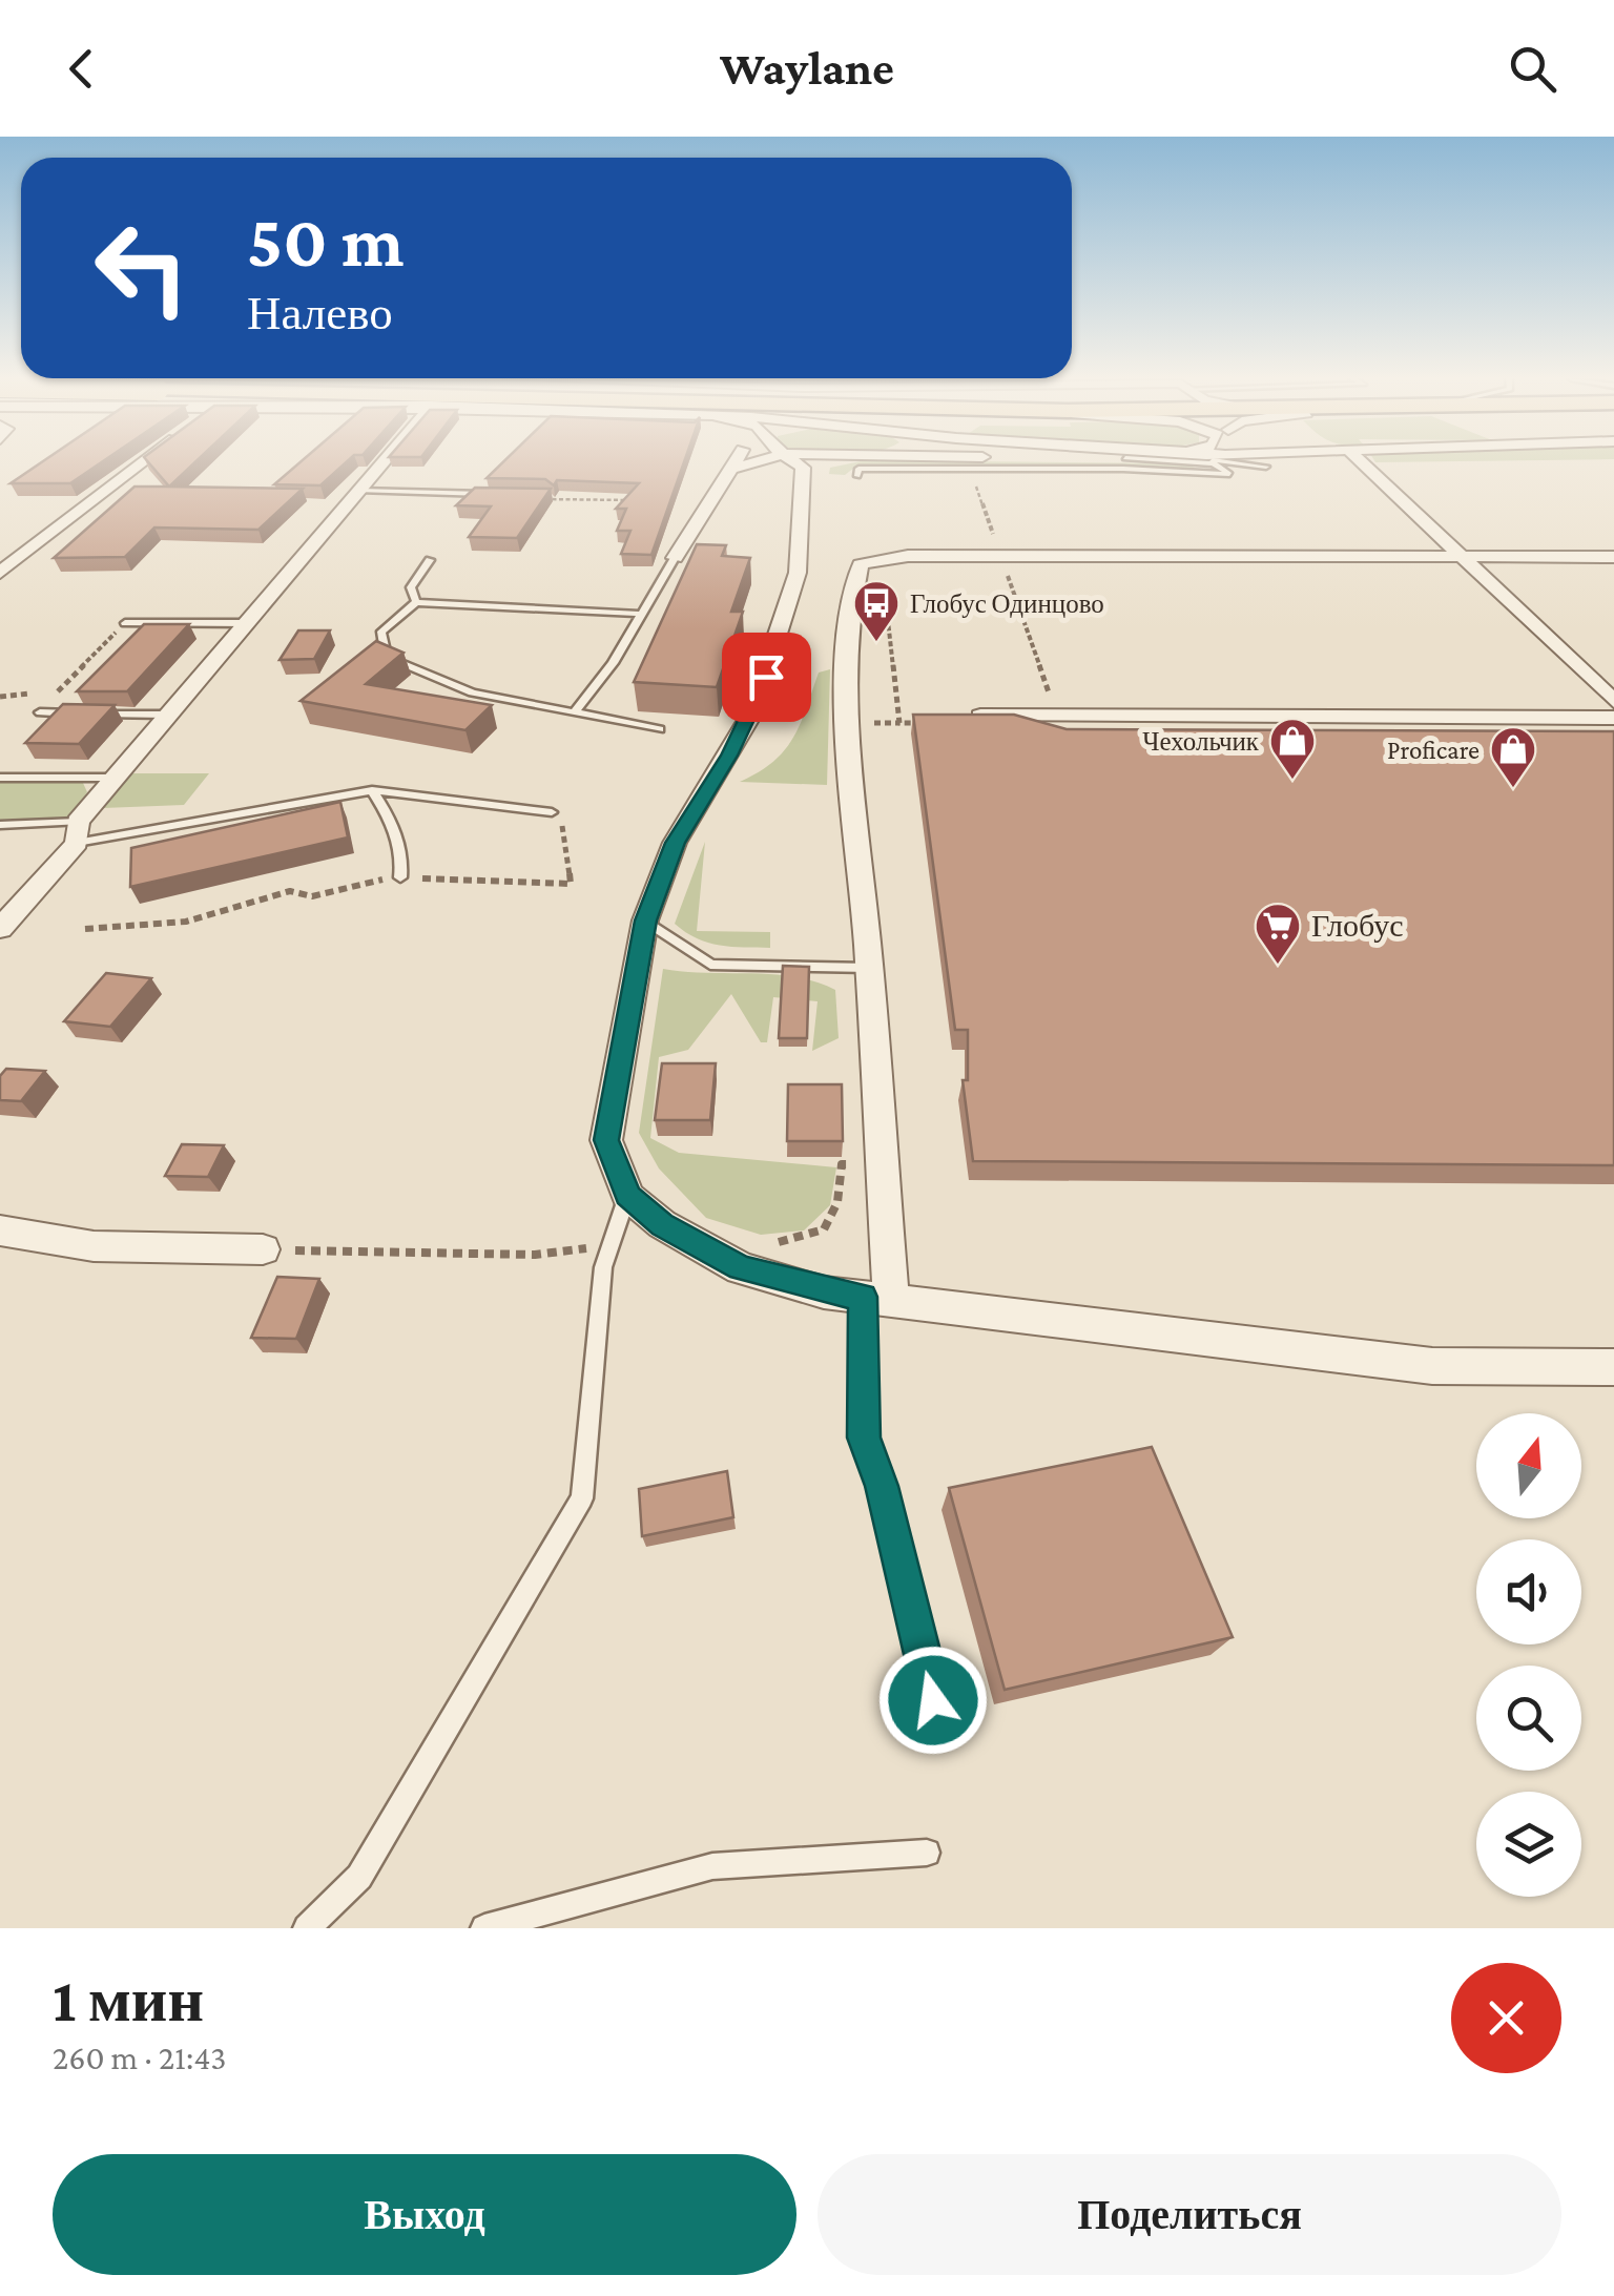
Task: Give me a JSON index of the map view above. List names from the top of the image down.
{
  "places": {
    "bus stop": ["Глобус Одинцово"],
    "shop": ["Чехольчик", "Proficare"],
    "supermarket": ["Глобус"]
  },
  "north": "top",
  "page": {
    "header": "Waylane",
    "turn": ["50 m", "Налево"],
    "heading": ["1 мин", "260 m · 21:43"],
    "buttons": ["Выход", "Поделиться"]
  }
}
